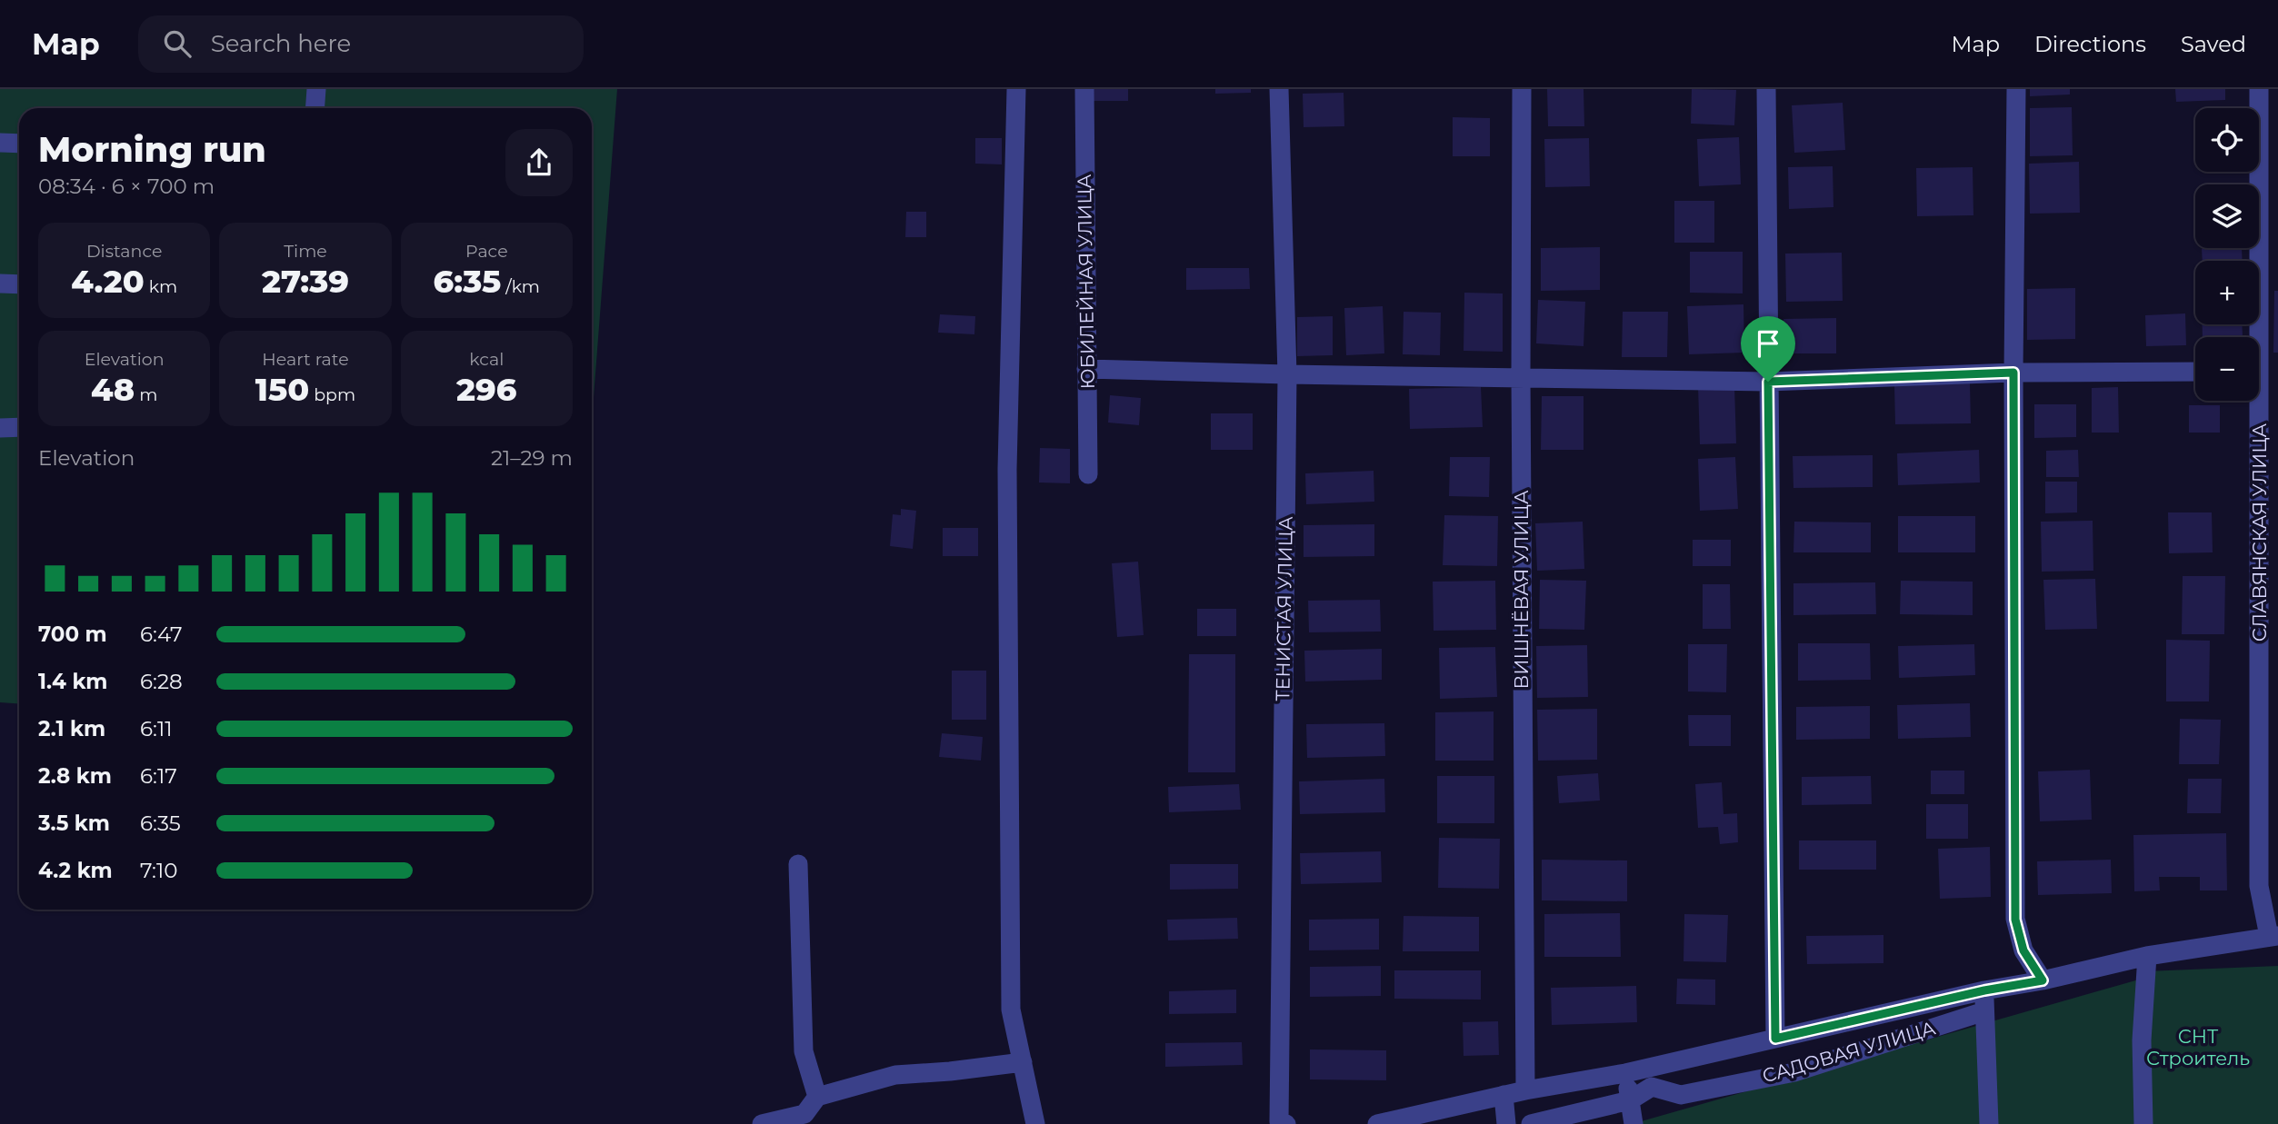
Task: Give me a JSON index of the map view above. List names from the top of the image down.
{
  "streets": {
    "street": [
      "ЮБИЛЕЙНАЯ УЛИЦА",
      "СЛАВЯНСКАЯ УЛИЦА",
      "ВИШНЁВАЯ УЛИЦА",
      "ТЕНИСТАЯ УЛИЦА",
      "САДОВАЯ УЛИЦА"
    ]
  },
  "parks": ["СНТ Строитель"],
  "page": {
    "header": "Map",
    "search": "Search here",
    "nav": ["Map", "Directions", "Saved"],
    "map_buttons": ["+", "−"],
    "heading": ["Morning run", "08:34 · 6 × 700 m"],
    "stats": [
      ["Distance", "4.20 km"],
      ["Time", "27:39"],
      ["Pace", "6:35 /km"],
      ["Elevation", "48 m"],
      ["Heart rate", "150 bpm"],
      ["kcal", "296"]
    ],
    "chart": ["Elevation", "21–29 m"],
    "list": [
      {
        "name": "700 m",
        "note": "6:47"
      },
      {
        "name": "1.4 km",
        "note": "6:28"
      },
      {
        "name": "2.1 km",
        "note": "6:11"
      },
      {
        "name": "2.8 km",
        "note": "6:17"
      },
      {
        "name": "3.5 km",
        "note": "6:35"
      },
      {
        "name": "4.2 km",
        "note": "7:10"
      }
    ]
  }
}
